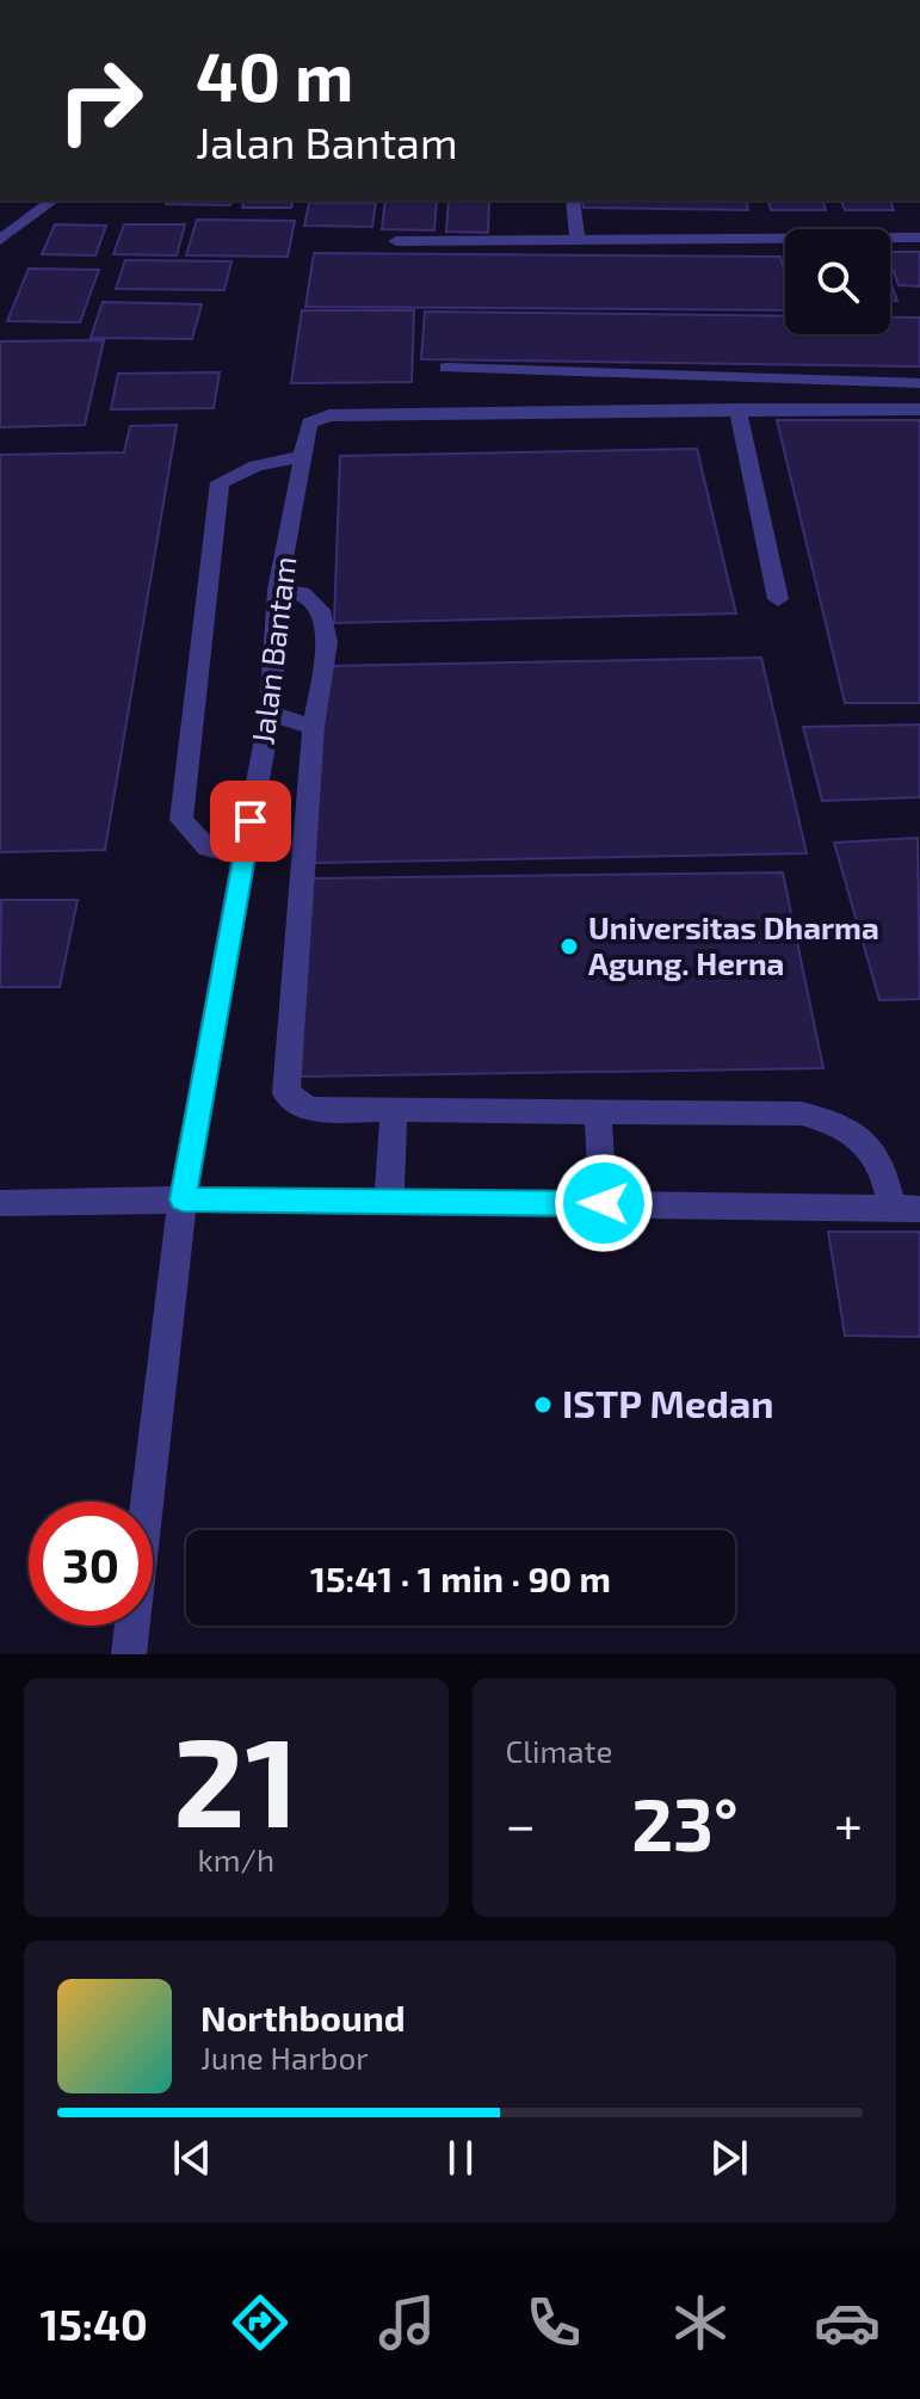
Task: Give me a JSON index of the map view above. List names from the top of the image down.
{
  "streets": {
    "street": ["Jalan Bantam"]
  },
  "places": ["Universitas Dharma Agung. Herna", "ISTP Medan"],
  "page": {
    "turn": ["40 m", "Jalan Bantam"],
    "limit": "30",
    "trip": "15:41 · 1 min · 90 m",
    "tile": [
      ["21", "km/h"],
      "Climate"
    ],
    "heat": ["−", "23°", "+"],
    "song": ["Northbound", "June Harbor"],
    "tabs": "15:40"
  }
}
